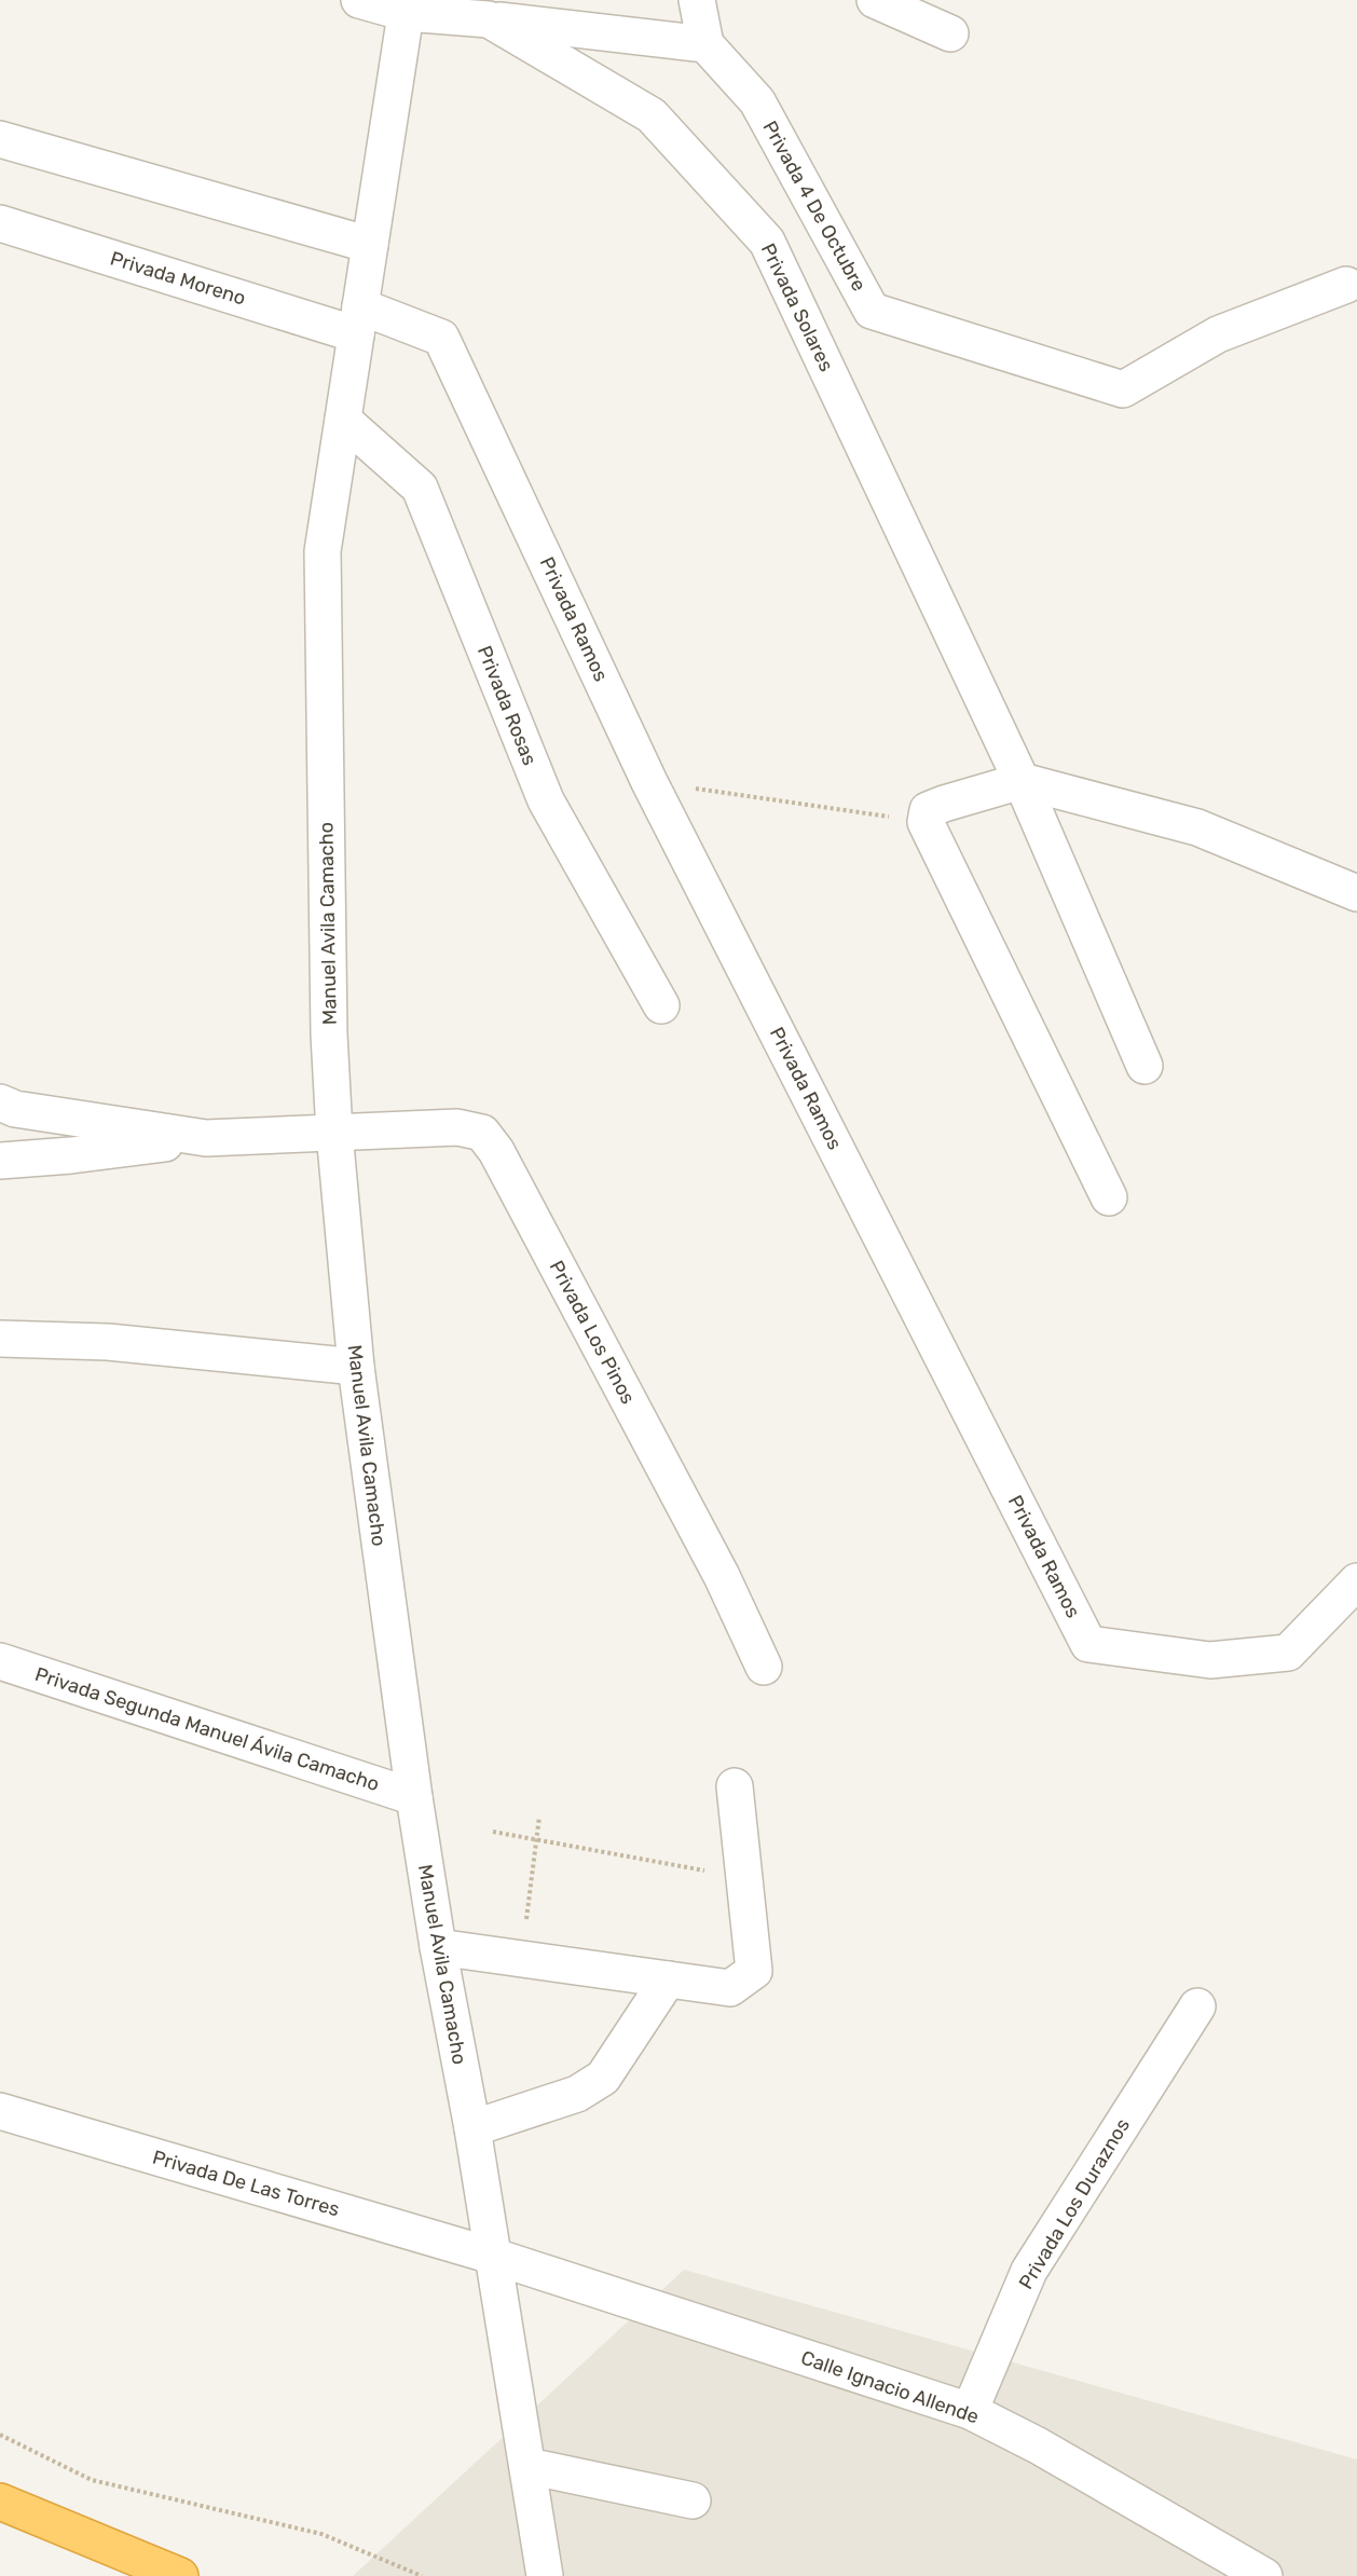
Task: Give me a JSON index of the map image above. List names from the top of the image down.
{
  "streets": {
    "street": [
      "Privada 4 De Octubre",
      "Privada Moreno",
      "Privada Solares",
      "Privada Ramos",
      "Privada Rosas",
      "Manuel Avila Camacho",
      "Privada Los Pinos",
      "Privada Segunda Manuel Ávila Camacho",
      "Privada De Las Torres",
      "Privada Los Duraznos",
      "Calle Ignacio Allende"
    ]
  },
  "crossings": [
    ["Privada Moreno", "Privada Ramos"],
    ["Privada Moreno", "Manuel Avila Camacho"],
    ["Privada Solares", "Manuel Avila Camacho"],
    ["Privada Ramos", "Manuel Avila Camacho"],
    ["Privada Rosas", "Manuel Avila Camacho"],
    ["Manuel Avila Camacho", "Privada Los Pinos"],
    ["Manuel Avila Camacho", "Privada Segunda Manuel Ávila Camacho"],
    ["Manuel Avila Camacho", "Privada De Las Torres"],
    ["Manuel Avila Camacho", "Calle Ignacio Allende"],
    ["Privada De Las Torres", "Calle Ignacio Allende"],
    ["Privada Los Duraznos", "Calle Ignacio Allende"]
  ]
}
